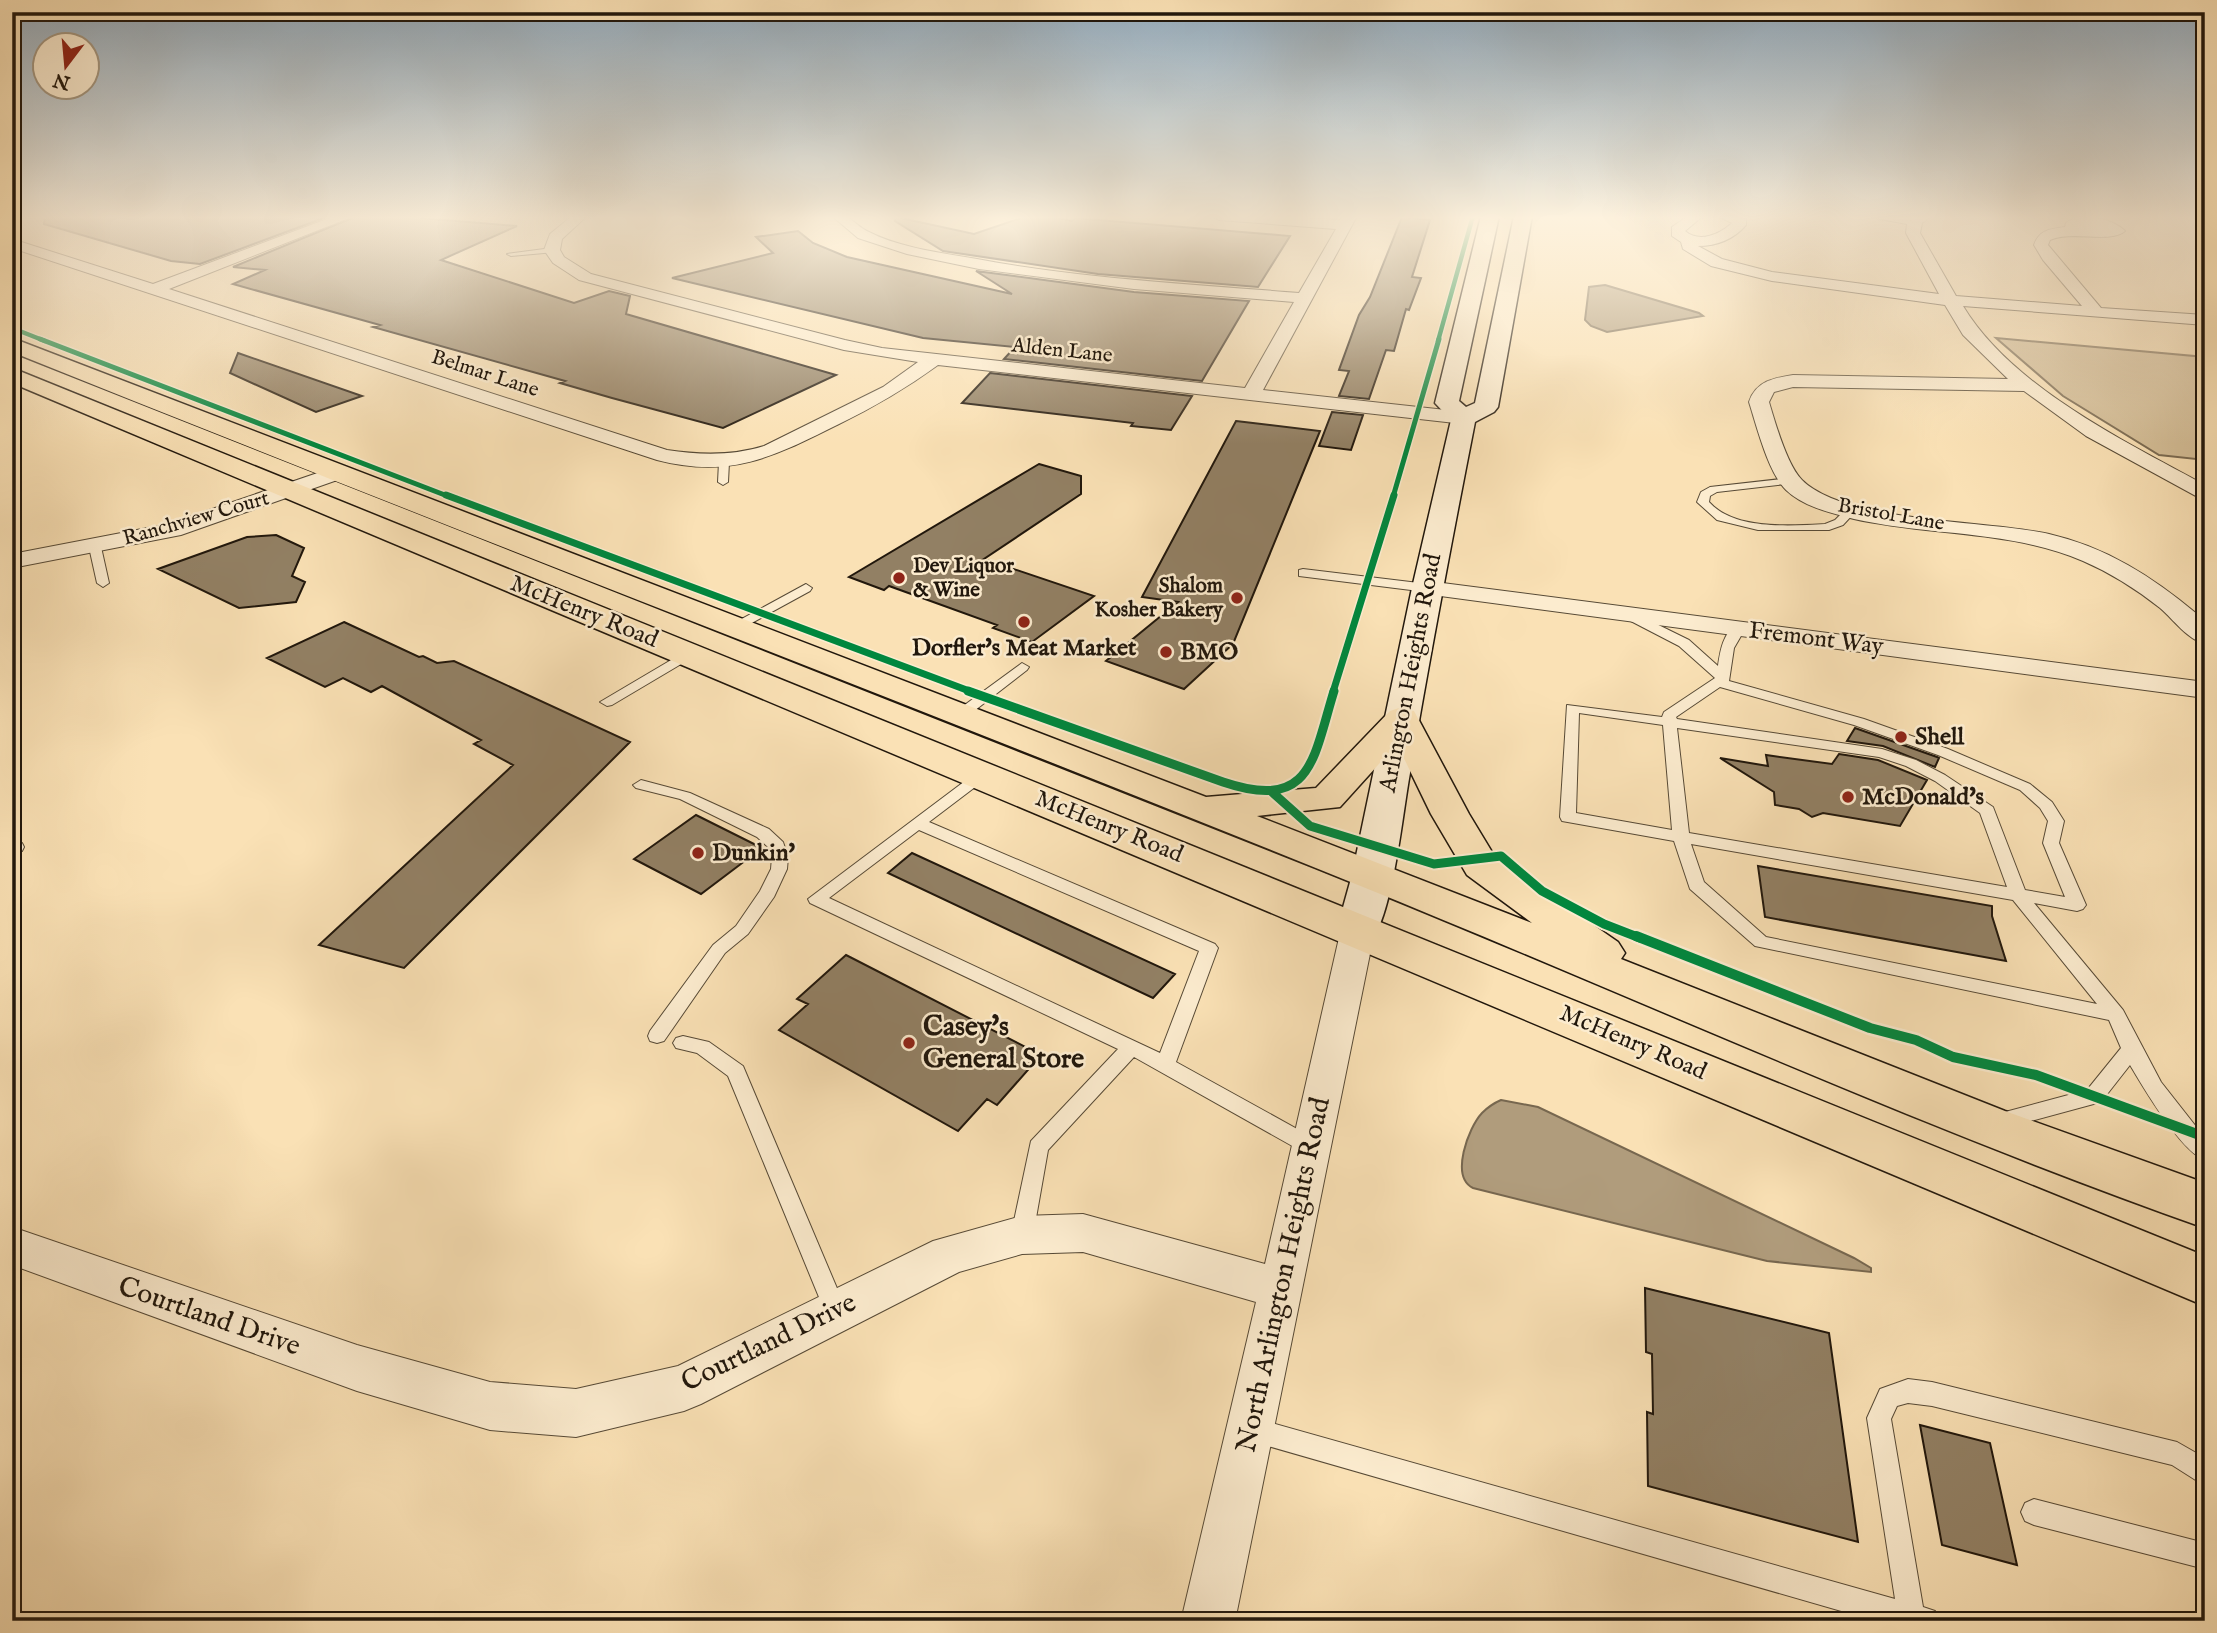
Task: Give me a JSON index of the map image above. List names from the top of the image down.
{
  "streets": {
    "main road": ["McHenry Road", "Arlington Heights Road"],
    "street": [
      "Alden Lane",
      "Belmar Lane",
      "Bristol Lane",
      "Ranchview Court",
      "Fremont Way",
      "North Arlington Heights Road",
      "Courtland Drive"
    ]
  },
  "crossings": [
    ["Alden Lane", "Belmar Lane"],
    ["Alden Lane", "Arlington Heights Road"],
    ["Ranchview Court", "McHenry Road"],
    ["McHenry Road", "Arlington Heights Road"],
    ["McHenry Road", "North Arlington Heights Road"],
    ["Fremont Way", "Arlington Heights Road"],
    ["Arlington Heights Road", "North Arlington Heights Road"],
    ["North Arlington Heights Road", "Courtland Drive"]
  ],
  "places": [
    "Dev Liquor & Wine",
    "Shalom Kosher Bakery",
    "Dorfler's Meat Market",
    "BMO",
    "Shell",
    "McDonald's",
    "Dunkin'",
    "Casey's General Store"
  ],
  "north": "bottom"
}
